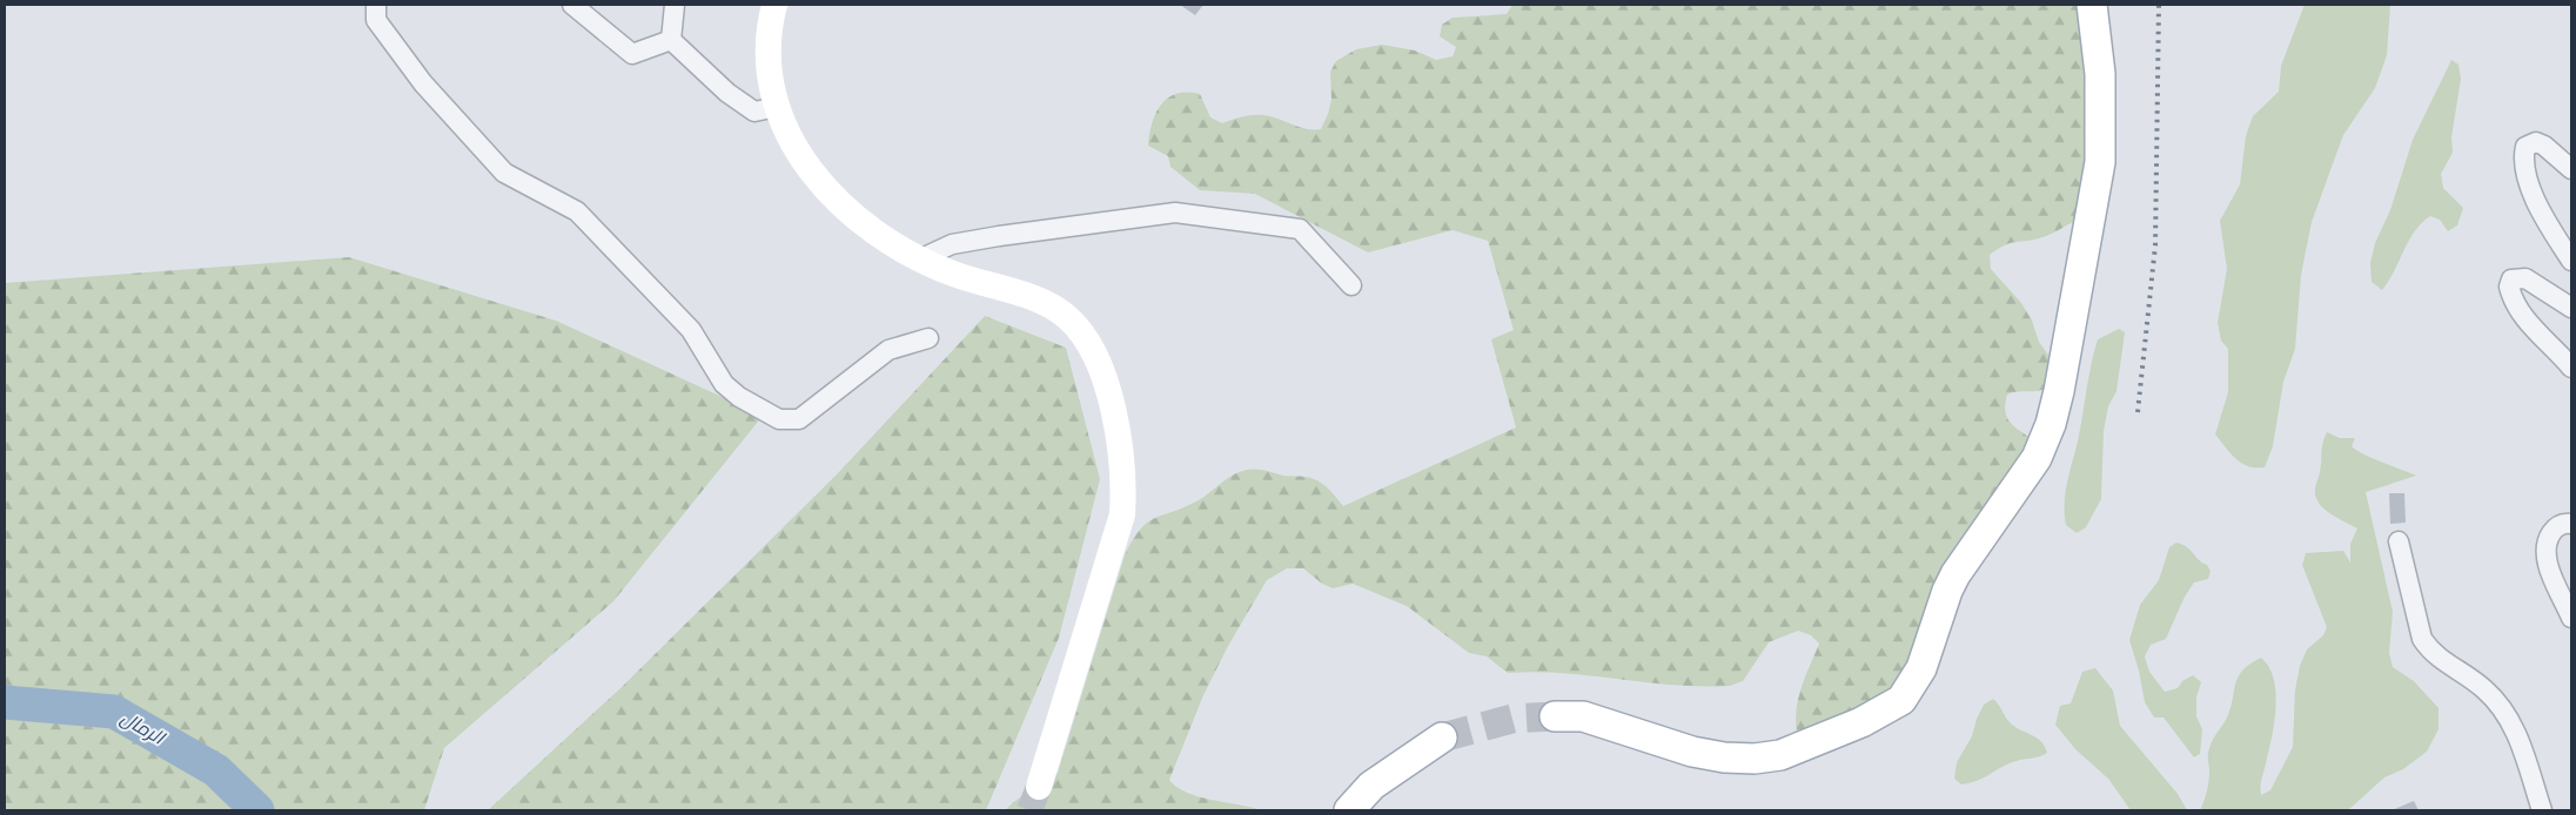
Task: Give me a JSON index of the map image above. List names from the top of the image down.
{
  "water": ["الرمال"]
}
